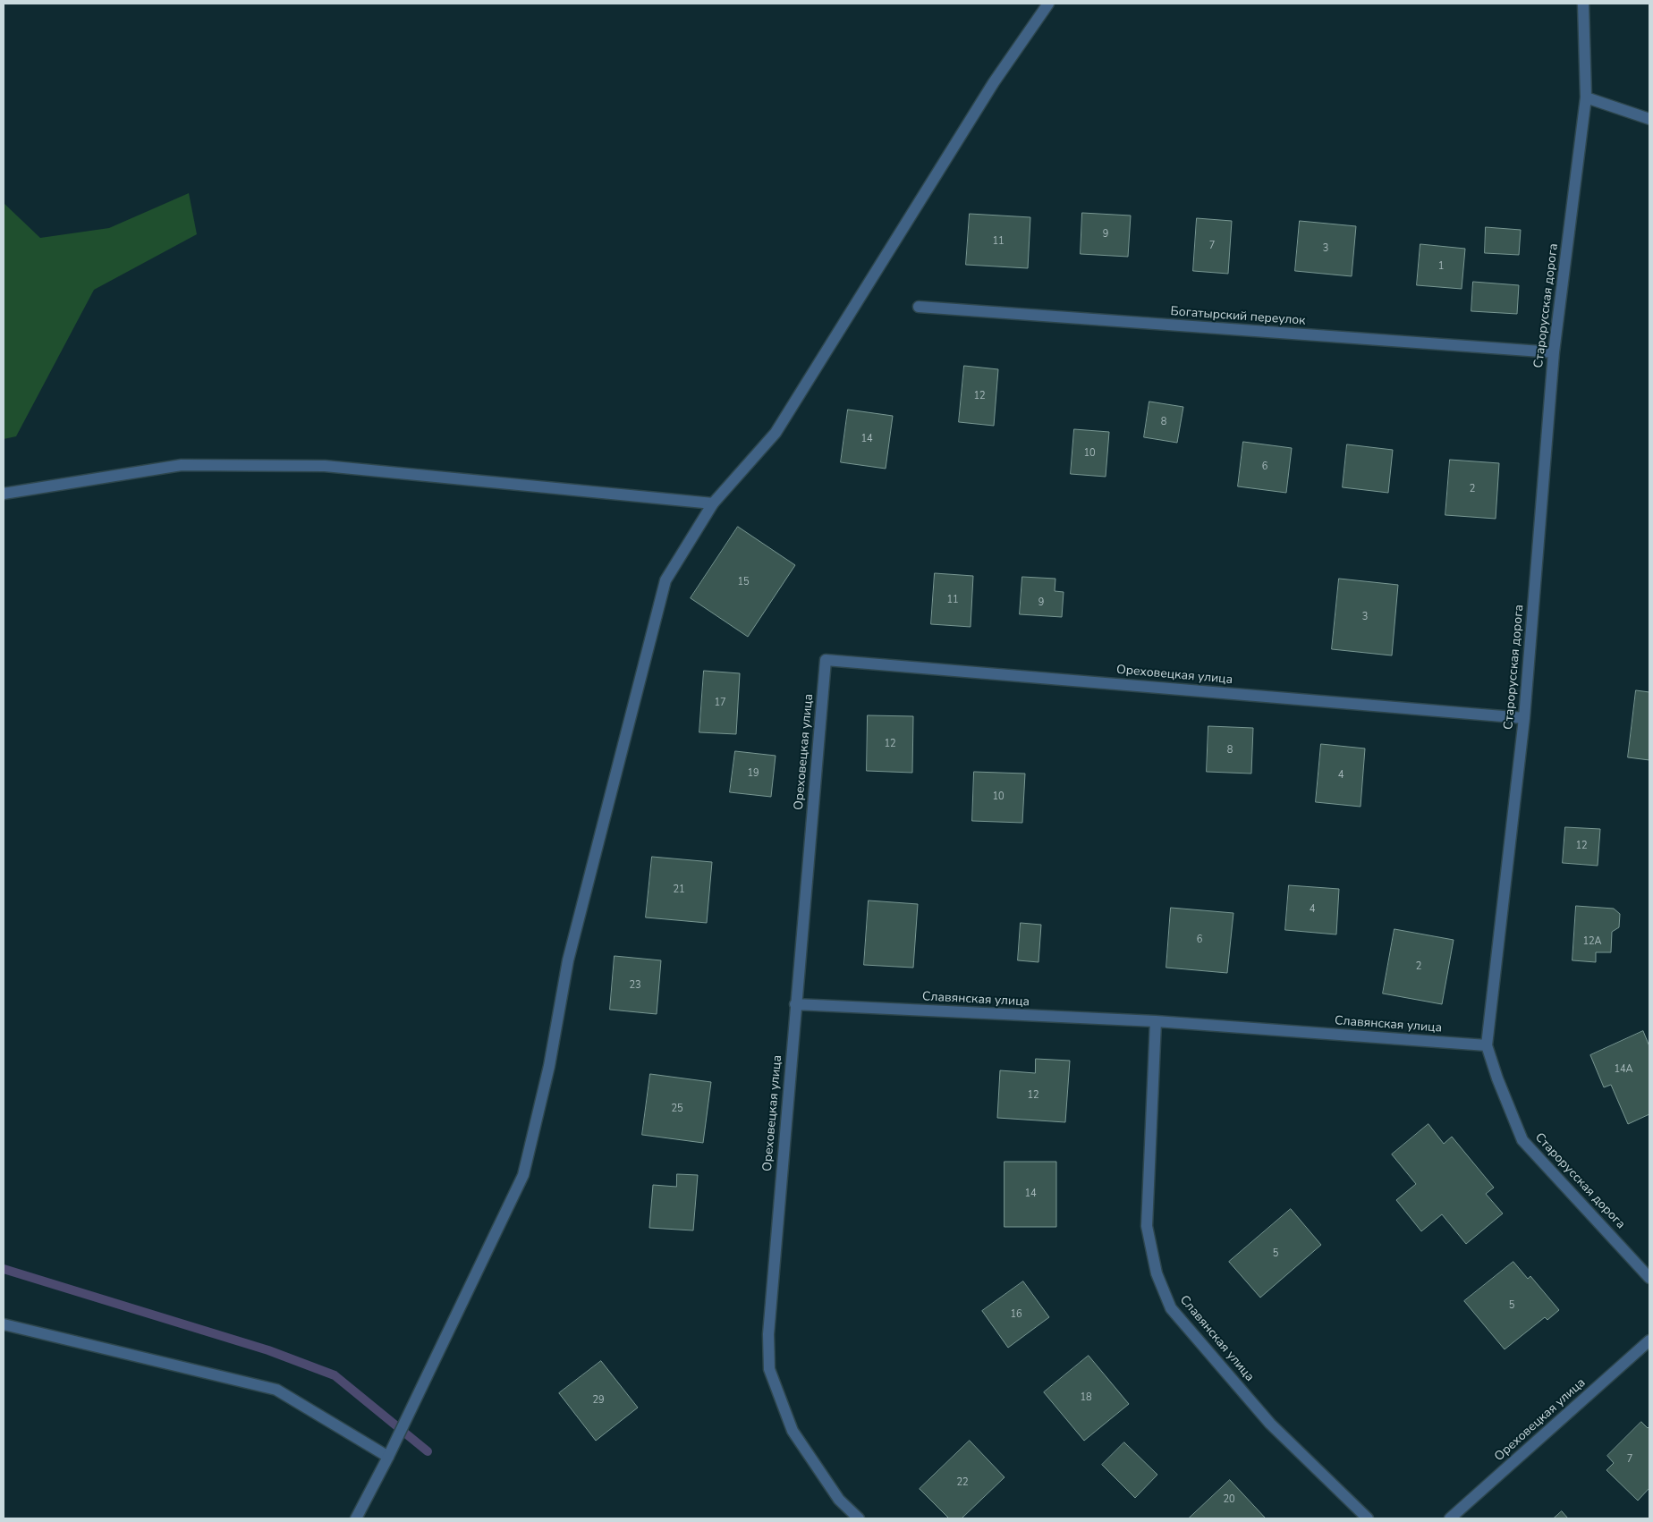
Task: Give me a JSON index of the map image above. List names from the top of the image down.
{
  "streets": {
    "street": [
      "Старорусская дорога",
      "Богатырский переулок",
      "Ореховецкая улица",
      "Славянская улица"
    ]
  },
  "crossings": [
    ["Старорусская дорога", "Богатырский переулок"],
    ["Старорусская дорога", "Ореховецкая улица"],
    ["Старорусская дорога", "Славянская улица"],
    ["Ореховецкая улица", "Славянская улица"]
  ],
  "house_numbers": [
    "9",
    "11",
    "7",
    "3",
    "1",
    "12",
    "8",
    "14",
    "10",
    "6",
    "2",
    "15",
    "11",
    "9",
    "3",
    "17",
    "12",
    "8",
    "19",
    "4",
    "10",
    "12",
    "21",
    "4",
    "6",
    "12А",
    "2",
    "23",
    "14А",
    "12",
    "25",
    "14",
    "5",
    "5",
    "16",
    "18",
    "29",
    "7",
    "22",
    "20"
  ]
}
